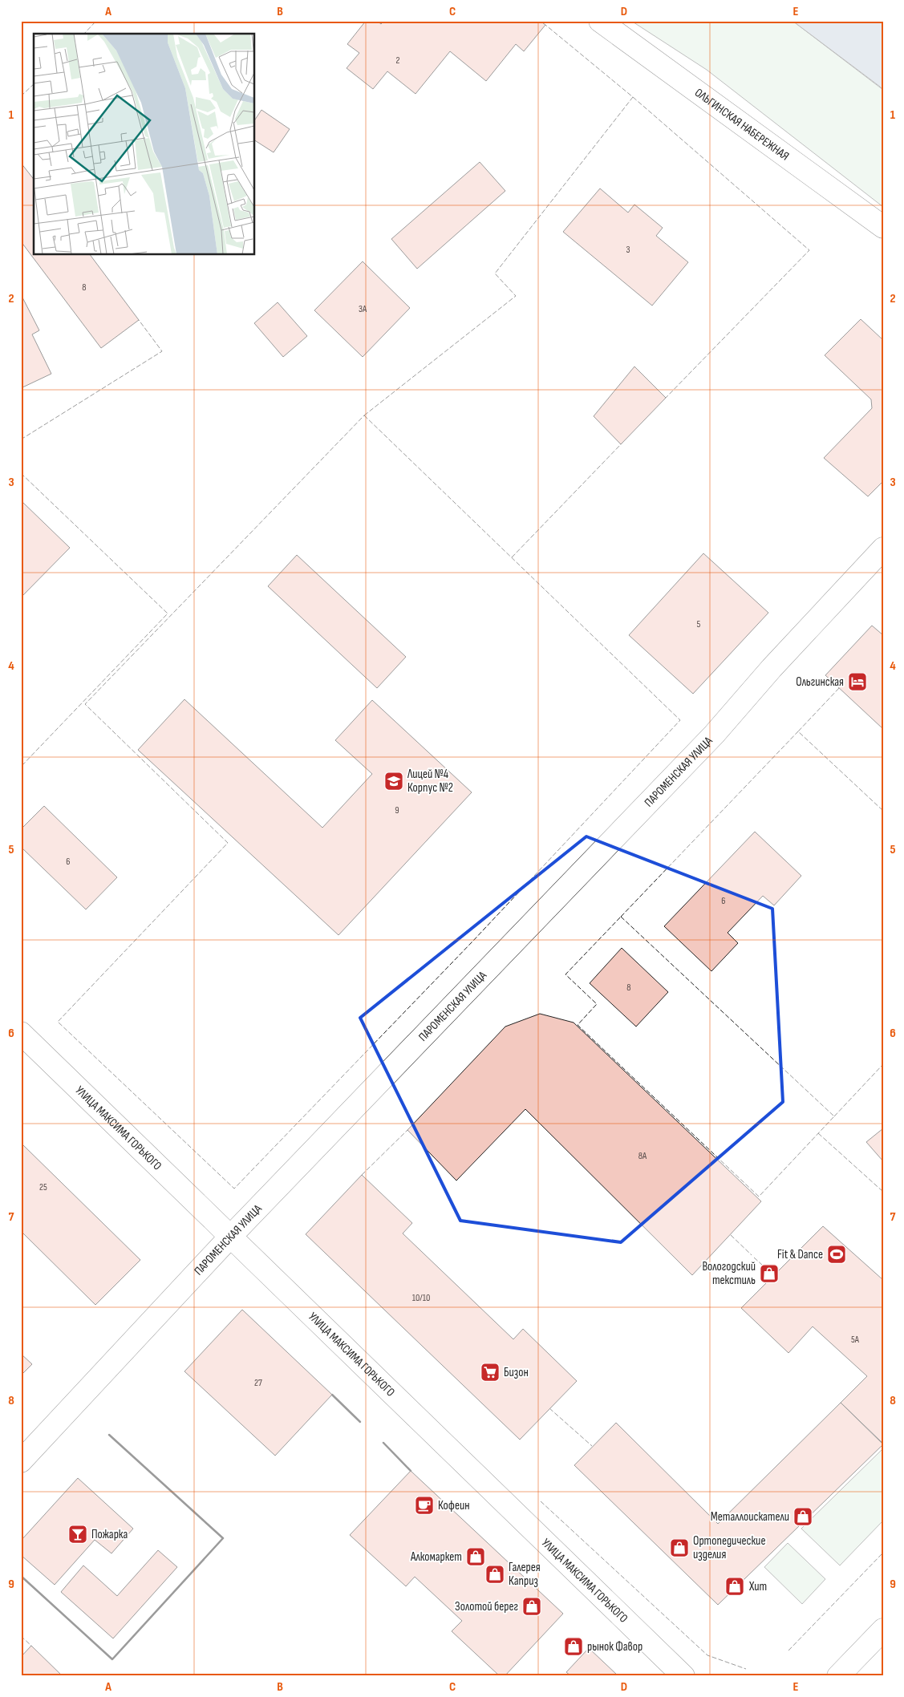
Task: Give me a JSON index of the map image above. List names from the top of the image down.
{
  "streets": {
    "street": ["ОЛЬГИНСКАЯ НАБЕРЕЖНАЯ", "ПАРОМЕНСКАЯ УЛИЦА", "УЛИЦА МАКСИМА ГОРЬКОГО"]
  },
  "crossings": [
    ["ПАРОМЕНСКАЯ УЛИЦА", "УЛИЦА МАКСИМА ГОРЬКОГО"]
  ],
  "places": {
    "hotel": ["Ольгинская"],
    "school or university": ["Лицей №4 Корпус №2"],
    "sports": ["Fit & Dance"],
    "shop": [
      "Вологодский текстиль",
      "Металлоискатели",
      "Ортопедические изделия",
      "Алкомаркет",
      "Галерея Каприз",
      "Хит",
      "Золотой берег",
      "рынок Фавор"
    ],
    "supermarket": ["Бизон"],
    "cafe": ["Кофеин"],
    "bar": ["Пожарка"]
  },
  "house_numbers": [
    "2",
    "3",
    "8",
    "3А",
    "5",
    "9",
    "6",
    "6",
    "8",
    "8А",
    "25",
    "10/10",
    "5А",
    "27"
  ],
  "grid": {
    "columns": [
      "A",
      "B",
      "C",
      "D",
      "E"
    ],
    "rows": [
      "1",
      "2",
      "3",
      "4",
      "5",
      "6",
      "7",
      "8",
      "9"
    ]
  }
}
